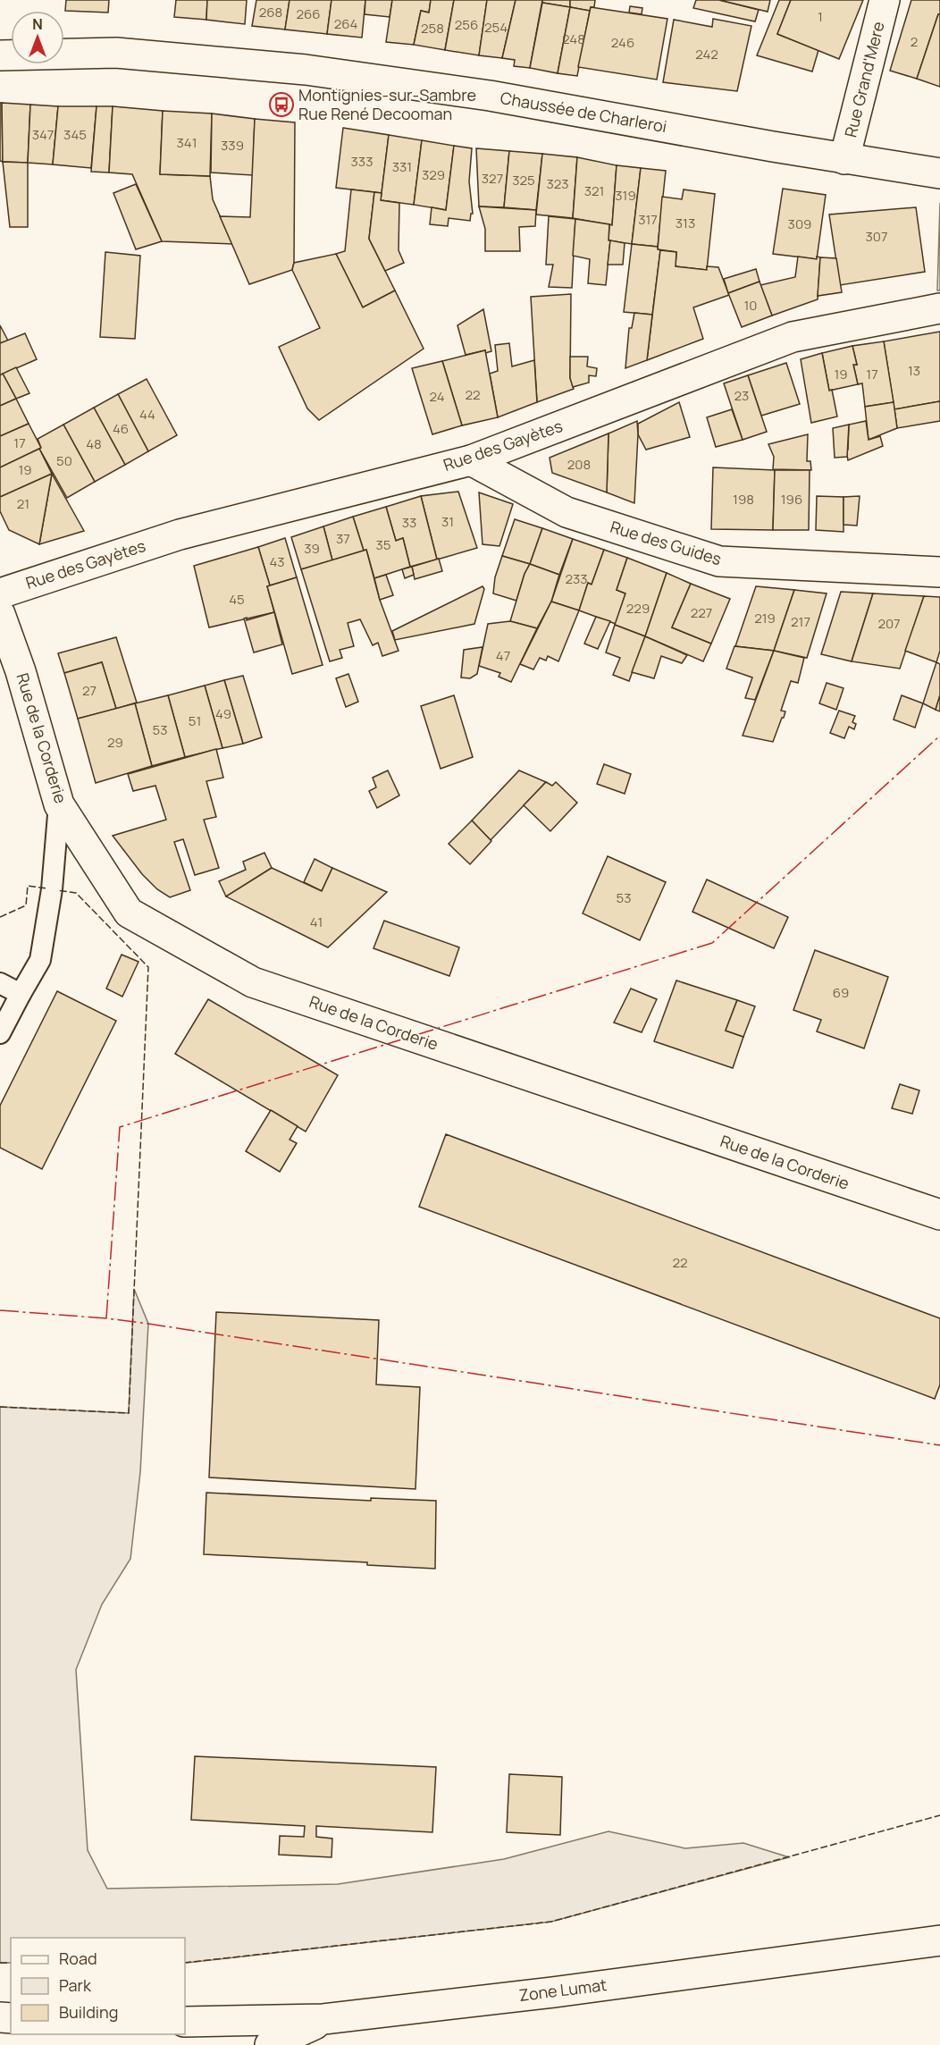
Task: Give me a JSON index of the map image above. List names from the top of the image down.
{
  "streets": {
    "street": [
      "Rue Grand'Mere",
      "Chaussée de Charleroi",
      "Rue des Gayètes",
      "Rue des Guides",
      "Rue de la Corderie",
      "Zone Lumat"
    ]
  },
  "crossings": [
    ["Rue Grand'Mere", "Chaussée de Charleroi"],
    ["Rue des Gayètes", "Rue des Guides"]
  ],
  "places": {
    "bus stop": ["Montignies-sur-Sambre Rue René Decooman"]
  },
  "house_numbers": [
    "268",
    "266",
    "1",
    "264",
    "256",
    "254",
    "258",
    "248",
    "2",
    "246",
    "242",
    "347",
    "345",
    "341",
    "339",
    "333",
    "331",
    "329",
    "327",
    "325",
    "323",
    "321",
    "319",
    "317",
    "313",
    "309",
    "307",
    "10",
    "13",
    "19",
    "17",
    "22",
    "23",
    "24",
    "44",
    "46",
    "17",
    "48",
    "50",
    "208",
    "19",
    "198",
    "196",
    "21",
    "31",
    "33",
    "37",
    "35",
    "39",
    "43",
    "233",
    "45",
    "229",
    "227",
    "219",
    "217",
    "207",
    "47",
    "27",
    "49",
    "51",
    "53",
    "29",
    "53",
    "41",
    "69",
    "22"
  ],
  "legend": ["Road", "Park", "Building"],
  "north": "top"
}
